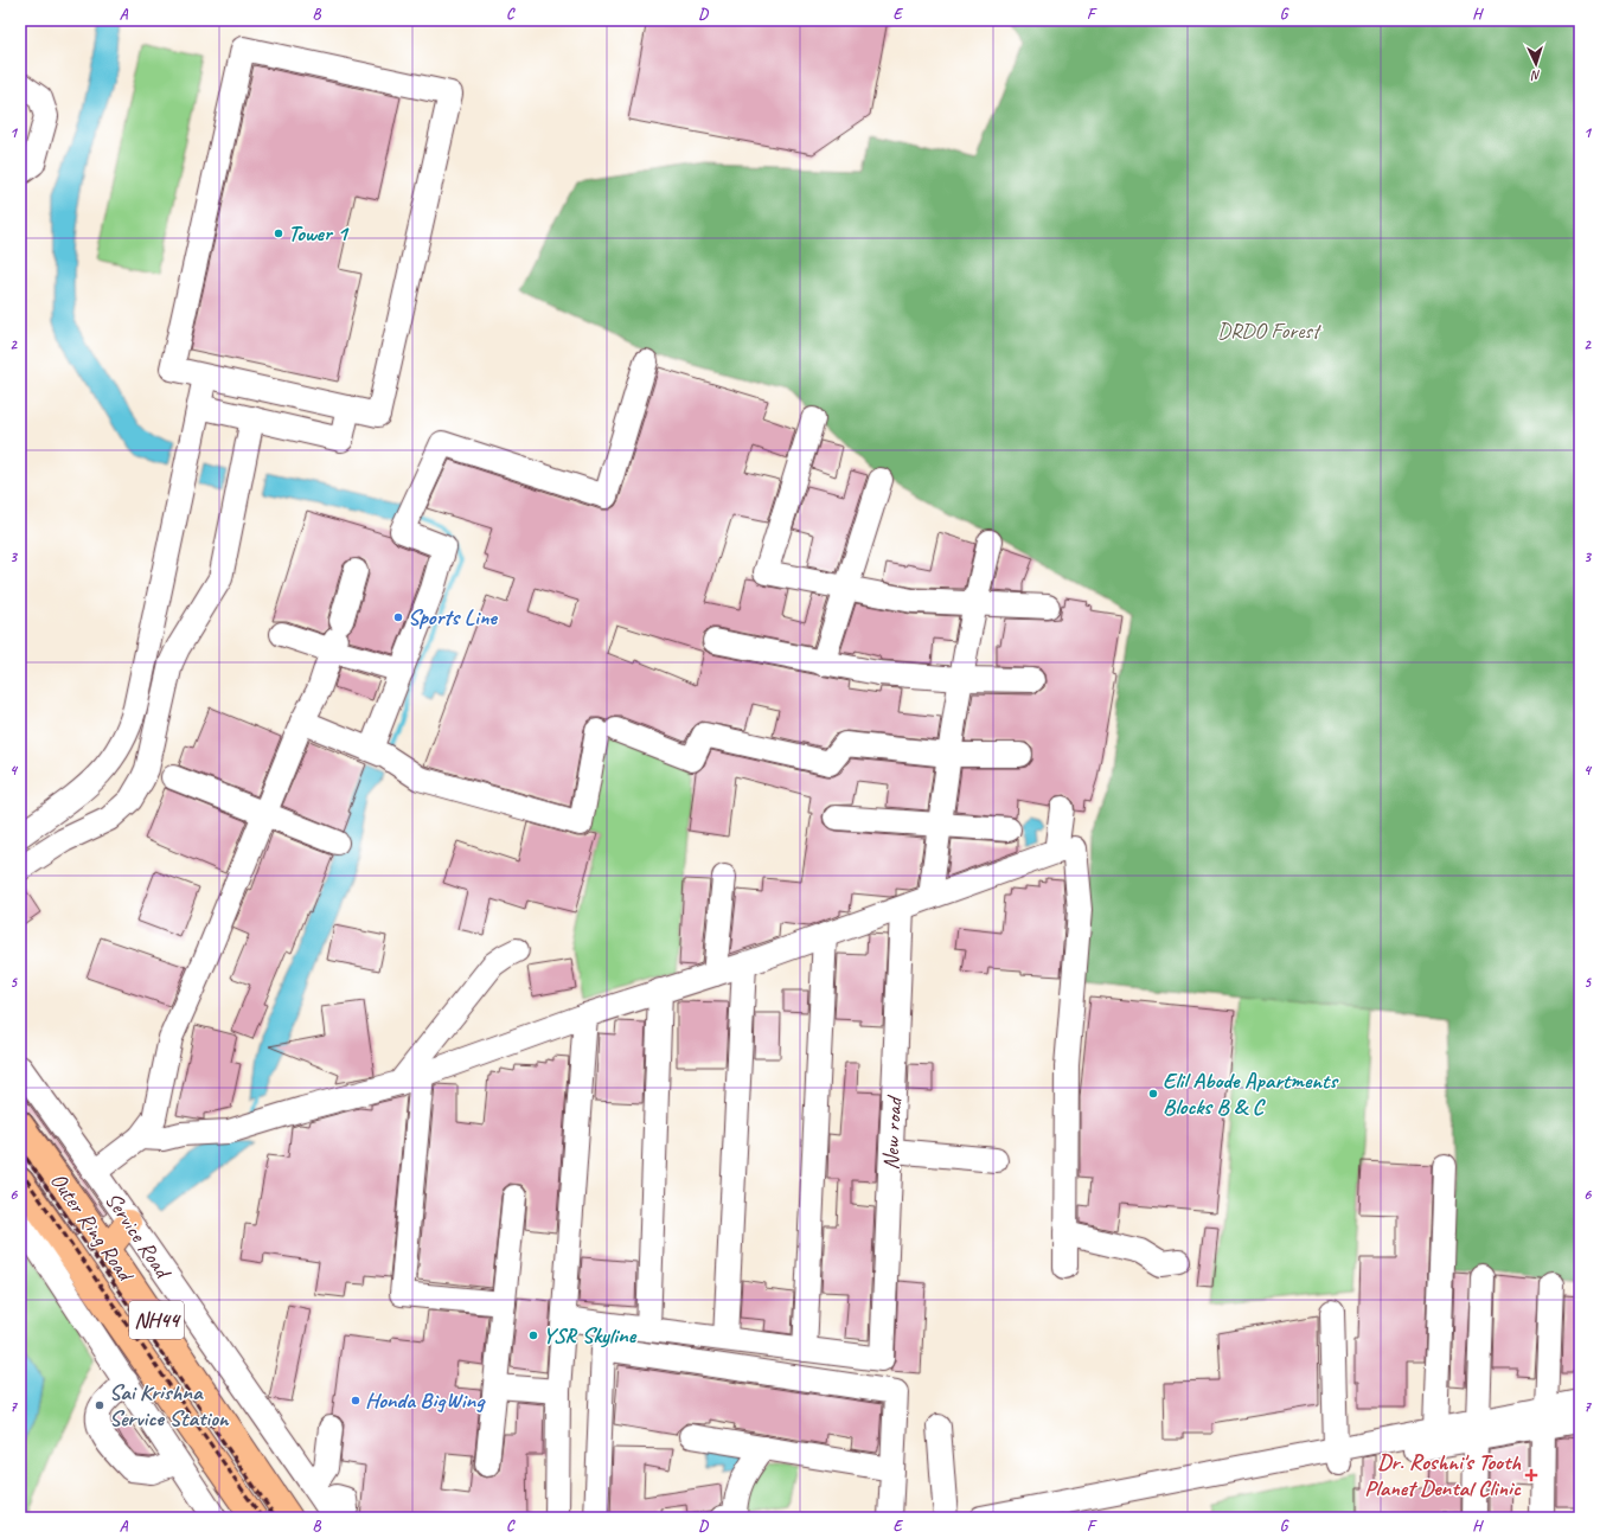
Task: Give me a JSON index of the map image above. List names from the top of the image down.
{
  "streets": {
    "highway": ["Outer Ring Road", "NH44"],
    "street": ["New road", "Service Road"]
  },
  "parks": ["DRDO Forest"],
  "places": {
    "other": [
      "Tower 1",
      "Sports Line",
      "Elil Abode Apartments Blocks B & C",
      "YSR Skyline",
      "Honda BigWing",
      "Sai Krishna Service Station"
    ],
    "health": ["Dr. Roshni's Tooth Planet Dental Clinic"]
  },
  "north": "bottom",
  "grid": {
    "columns": [
      "A",
      "B",
      "C",
      "D",
      "E",
      "F",
      "G",
      "H"
    ],
    "rows": [
      "1",
      "2",
      "3",
      "4",
      "5",
      "6",
      "7"
    ]
  }
}
